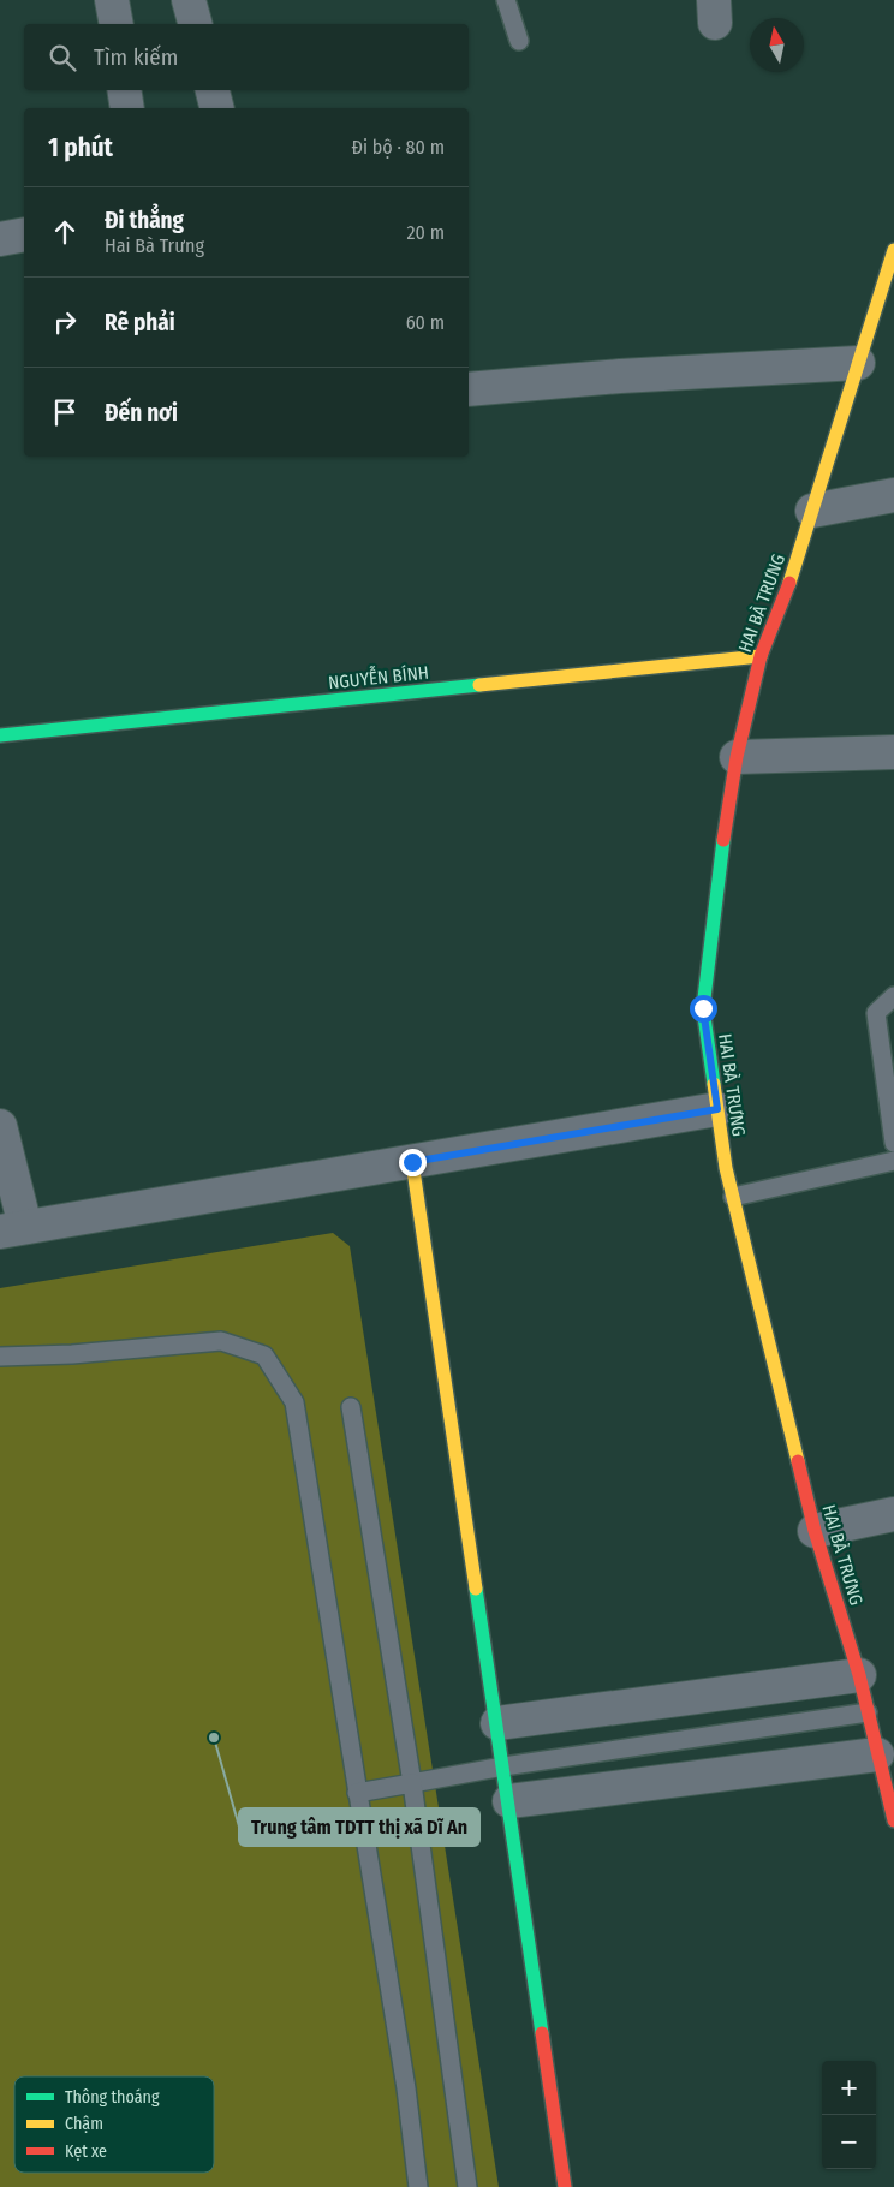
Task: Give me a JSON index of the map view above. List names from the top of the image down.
{
  "streets": {
    "street": ["HAI BÀ TRƯNG", "NGUYỄN BÍNH"]
  },
  "crossings": [
    ["HAI BÀ TRƯNG", "NGUYỄN BÍNH"]
  ],
  "places": ["Trung tâm TDTT thị xã Dĩ An"],
  "legend": ["Thông thoáng", "Chậm", "Kẹt xe"],
  "north": "top",
  "page": {
    "search": "Tìm kiếm",
    "heading": ["1 phút", "Đi bộ · 80 m"],
    "list": [
      ["Đi thẳng", "Hai Bà Trưng", "20 m"],
      ["Rẽ phải", "60 m"],
      "Đến nơi"
    ],
    "map_buttons": ["+", "−"]
  }
}
